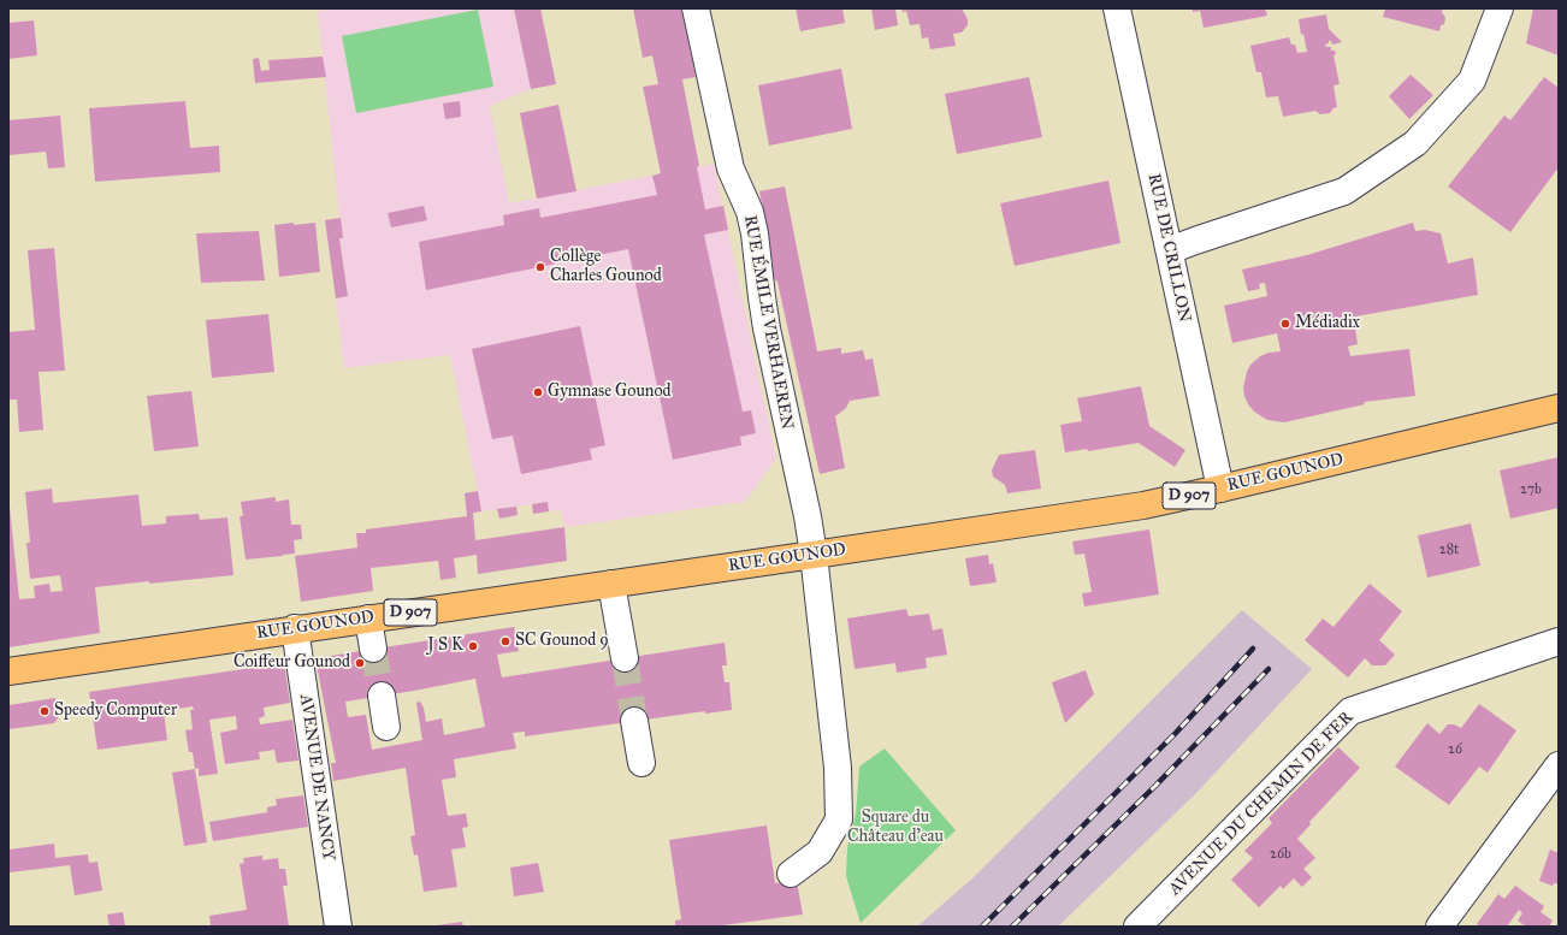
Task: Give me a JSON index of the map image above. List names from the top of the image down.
{
  "streets": {
    "main road": ["RUE GOUNOD", "D 907"],
    "street": [
      "RUE DE CRILLON",
      "RUE ÉMILE VERHAEREN",
      "AVENUE DE NANCY",
      "AVENUE DU CHEMIN DE FER"
    ]
  },
  "crossings": [
    ["RUE DE CRILLON", "RUE GOUNOD"],
    ["RUE ÉMILE VERHAEREN", "RUE GOUNOD"],
    ["RUE GOUNOD", "AVENUE DE NANCY"]
  ],
  "parks": ["Square du Château d'eau"],
  "places": [
    "Collège Charles Gounod",
    "Médiadix",
    "Gymnase Gounod",
    "SC Gounod 9",
    "J S K",
    "Coiffeur Gounod",
    "Speedy Computer"
  ],
  "house_numbers": [
    "27b",
    "28t",
    "26",
    "26b"
  ]
}
